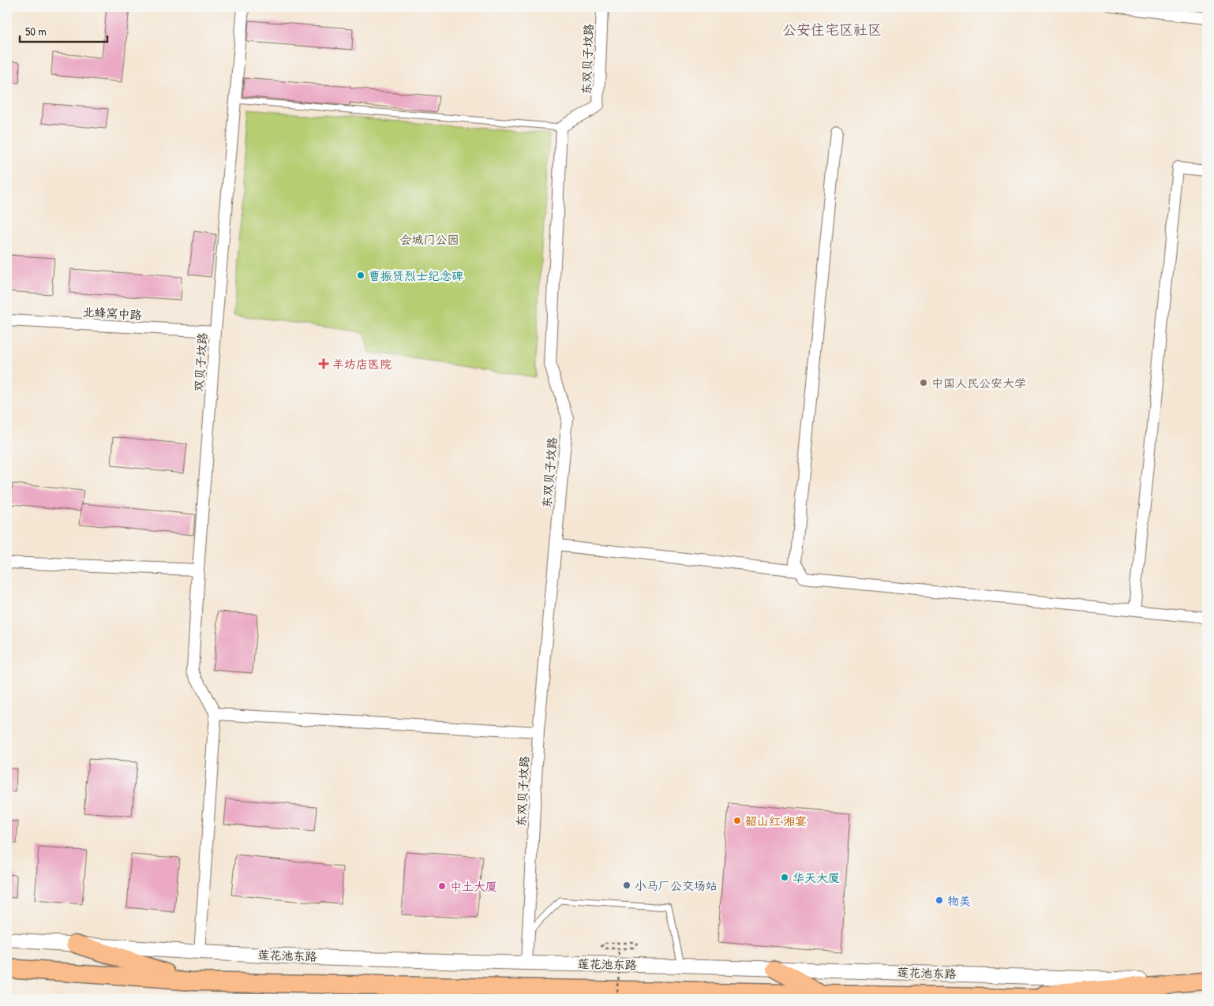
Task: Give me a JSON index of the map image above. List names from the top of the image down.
{
  "streets": {
    "highway": ["莲花池东路"],
    "street": ["东双贝子坟路", "北蜂窝中路", "双贝子坟路"]
  },
  "crossings": [
    ["东双贝子坟路", "莲花池东路"],
    ["北蜂窝中路", "双贝子坟路"]
  ],
  "districts": ["公安住宅区社区"],
  "parks": ["会城门公园"],
  "places": {
    "other": [
      "曹振贤烈士纪念碑",
      "中国人民公安大学",
      "韶山红·湘宴",
      "华天大厦",
      "小马厂公交场站",
      "中土大厦",
      "物美"
    ],
    "health": ["羊坊店医院"]
  },
  "scale_bar": "50 m"
}
